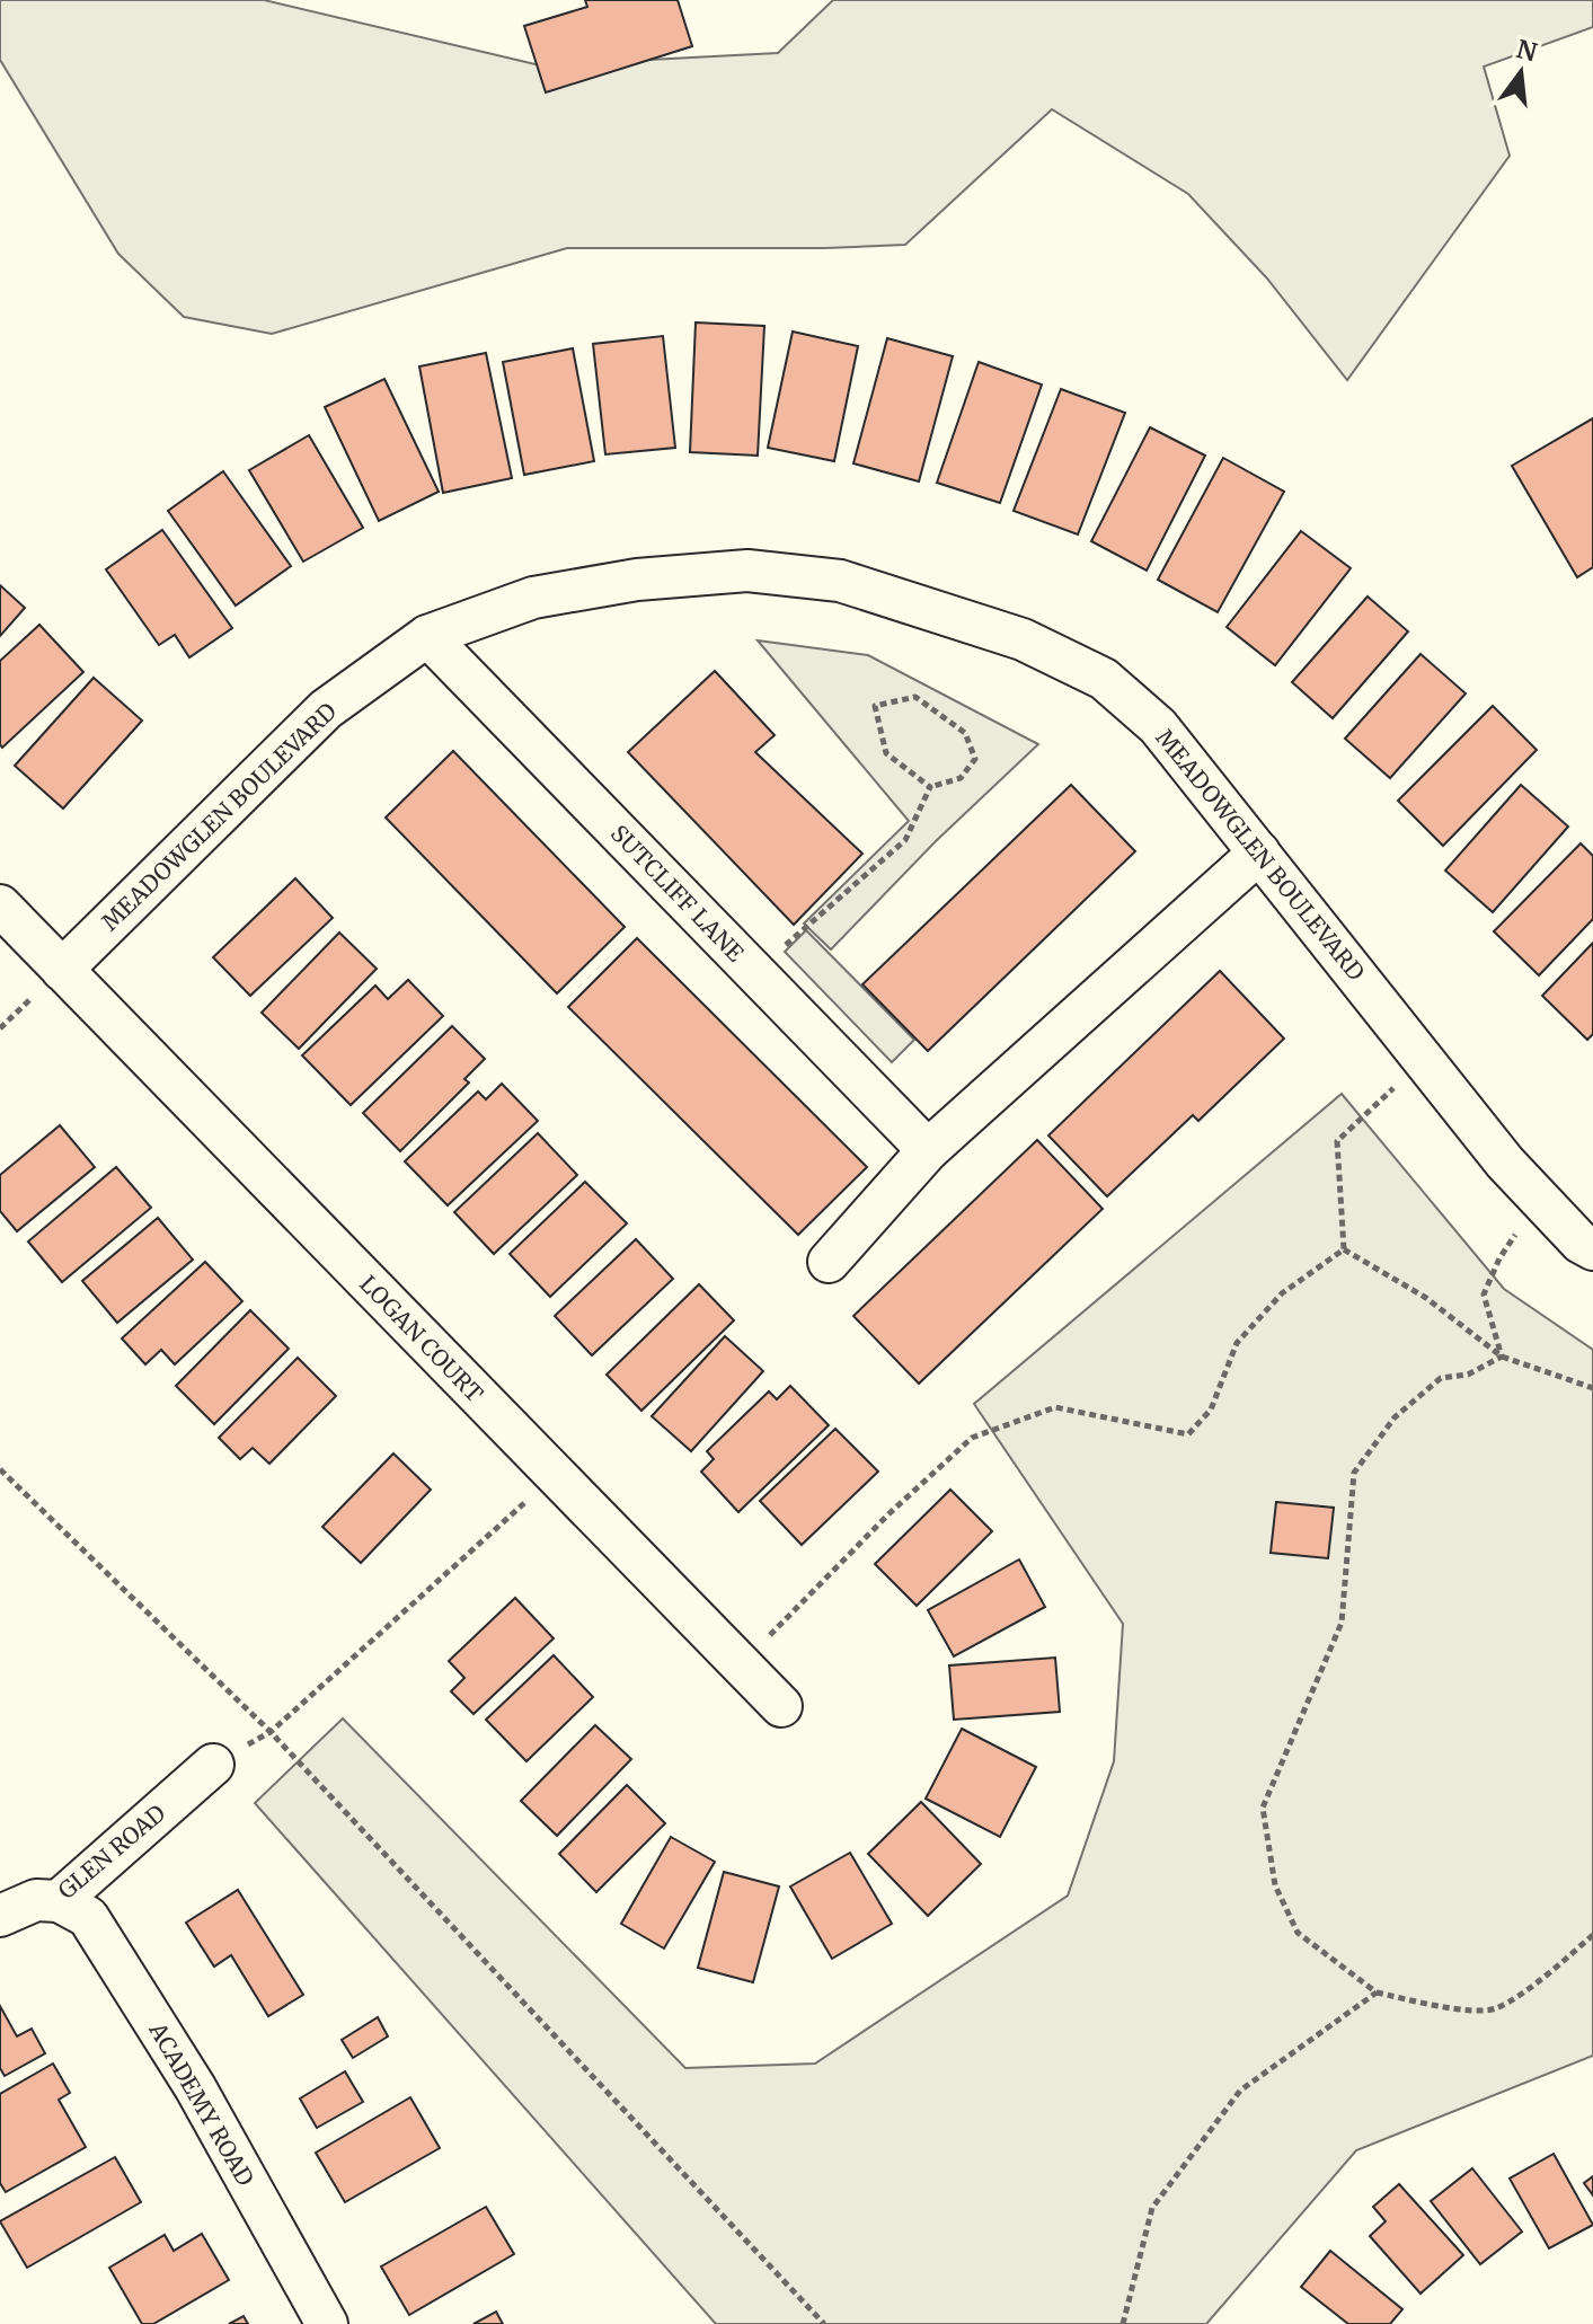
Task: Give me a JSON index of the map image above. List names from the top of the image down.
{
  "streets": {
    "street": [
      "MEADOWGLEN BOULEVARD",
      "SUTCLIFF LANE",
      "LOGAN COURT",
      "GLEN ROAD",
      "ACADEMY ROAD"
    ]
  },
  "crossings": [
    ["MEADOWGLEN BOULEVARD", "SUTCLIFF LANE"],
    ["MEADOWGLEN BOULEVARD", "LOGAN COURT"],
    ["GLEN ROAD", "ACADEMY ROAD"]
  ],
  "north": "top"
}
